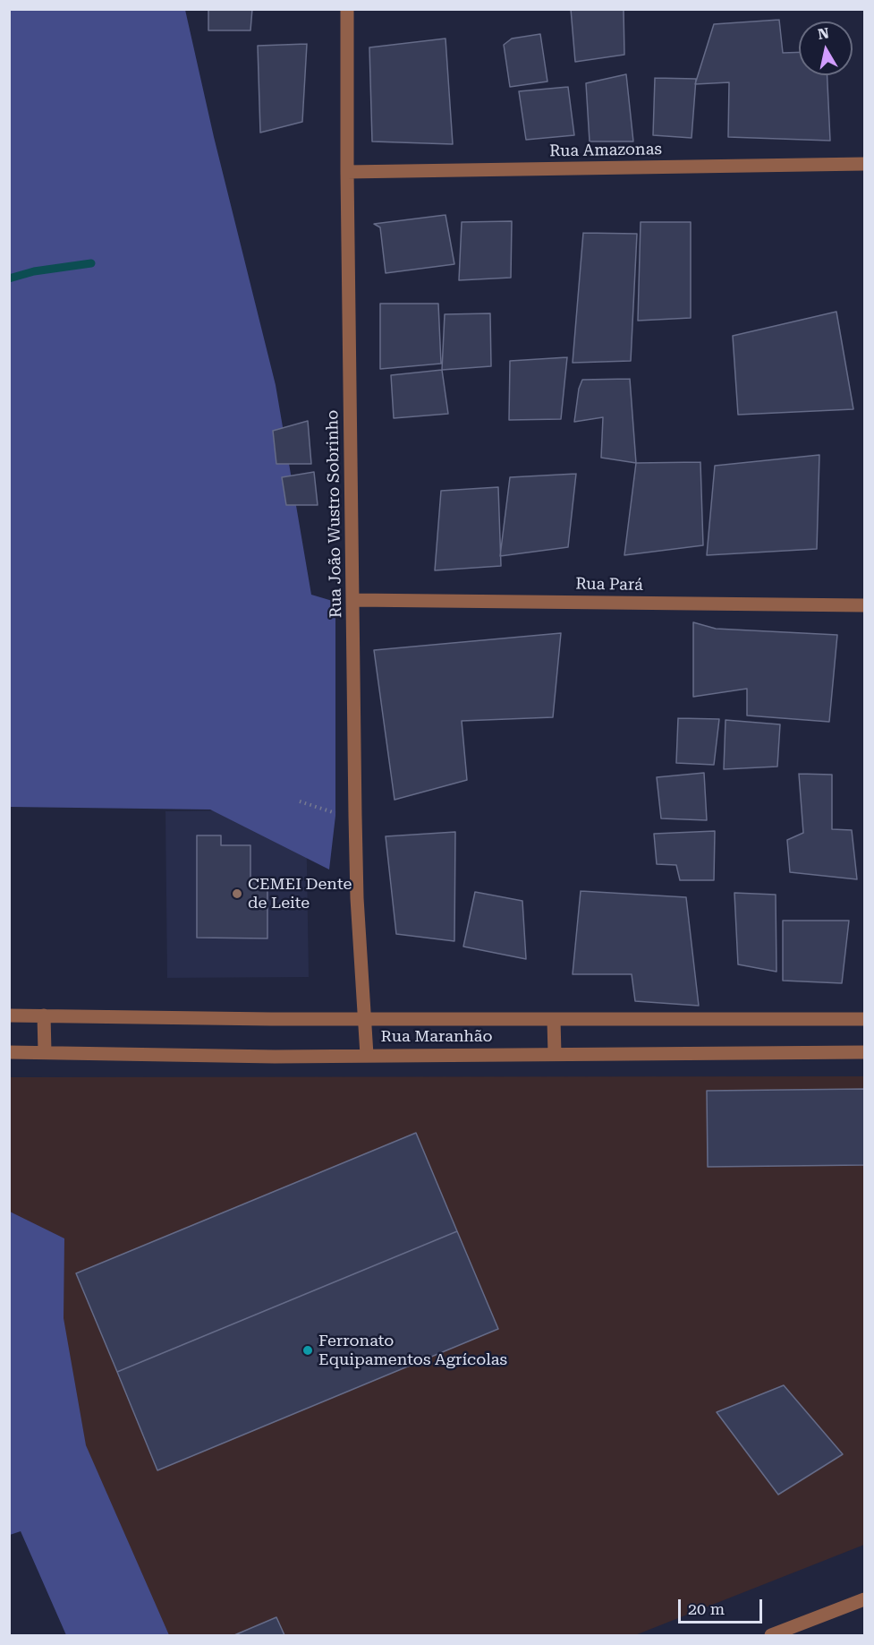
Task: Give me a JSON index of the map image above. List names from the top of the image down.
{
  "streets": {
    "street": [
      "Rua Amazonas",
      "Rua João Wustro Sobrinho",
      "Rua Pará",
      "Rua Maranhão"
    ]
  },
  "crossings": [
    ["Rua Amazonas", "Rua João Wustro Sobrinho"],
    ["Rua João Wustro Sobrinho", "Rua Pará"],
    ["Rua João Wustro Sobrinho", "Rua Maranhão"]
  ],
  "places": ["CEMEI Dente de Leite", "Ferronato Equipamentos Agrícolas"],
  "scale_bar": "20 m",
  "north": "top"
}
